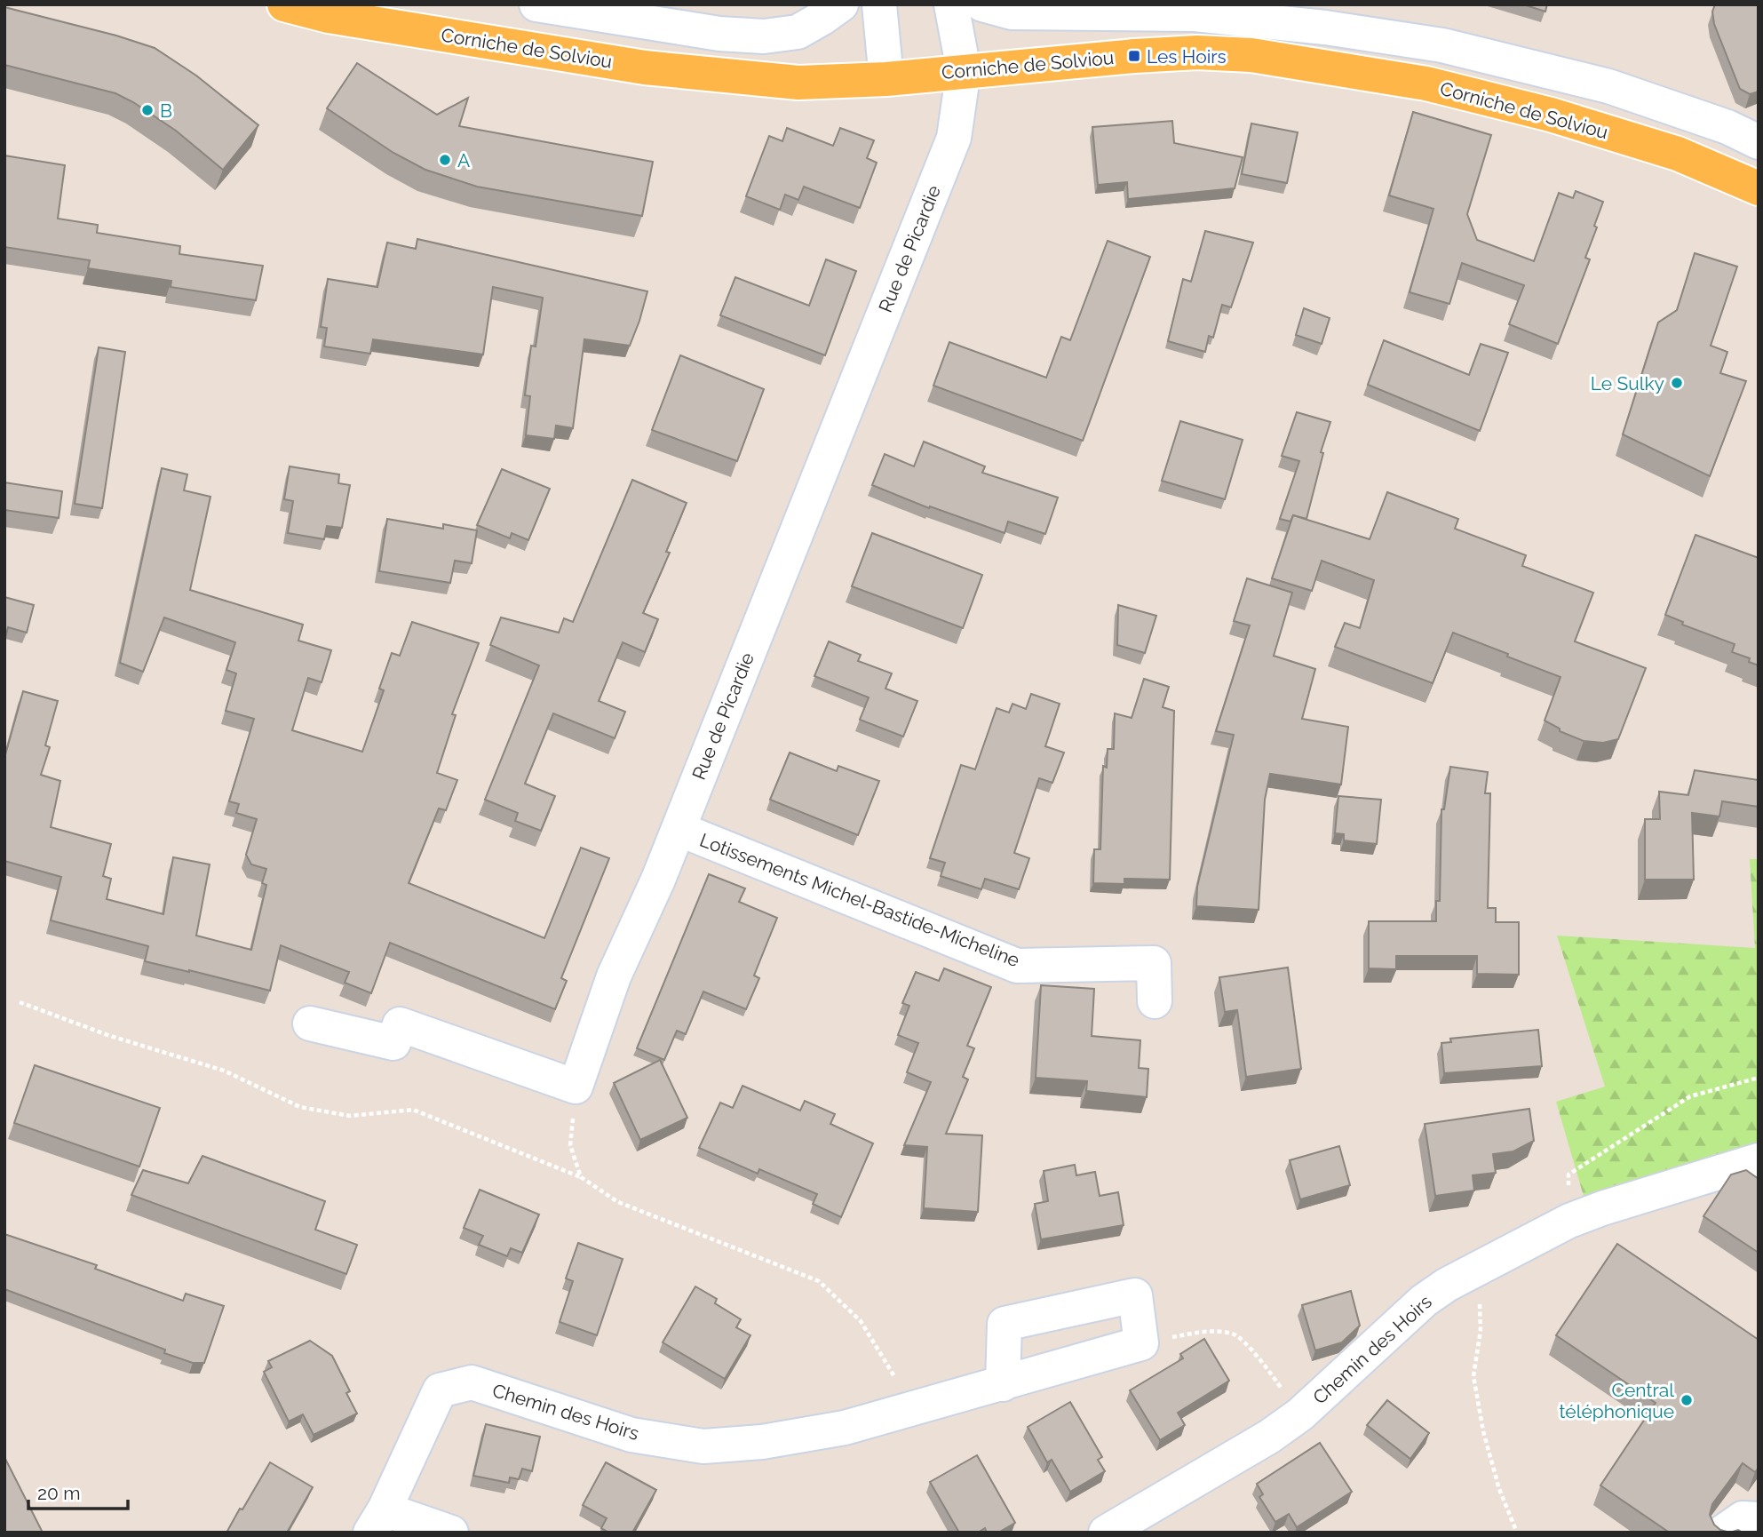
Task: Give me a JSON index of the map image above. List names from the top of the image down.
{
  "streets": {
    "main road": ["Corniche de Solviou"],
    "street": ["Rue de Picardie", "Lotissements Michel-Bastide-Micheline", "Chemin des Hoirs"]
  },
  "crossings": [
    ["Corniche de Solviou", "Rue de Picardie"],
    ["Rue de Picardie", "Lotissements Michel-Bastide-Micheline"]
  ],
  "places": {
    "transit": ["Les Hoirs"],
    "other": [
      "B",
      "A",
      "Le Sulky",
      "Central téléphonique"
    ]
  },
  "scale_bar": "20 m"
}
